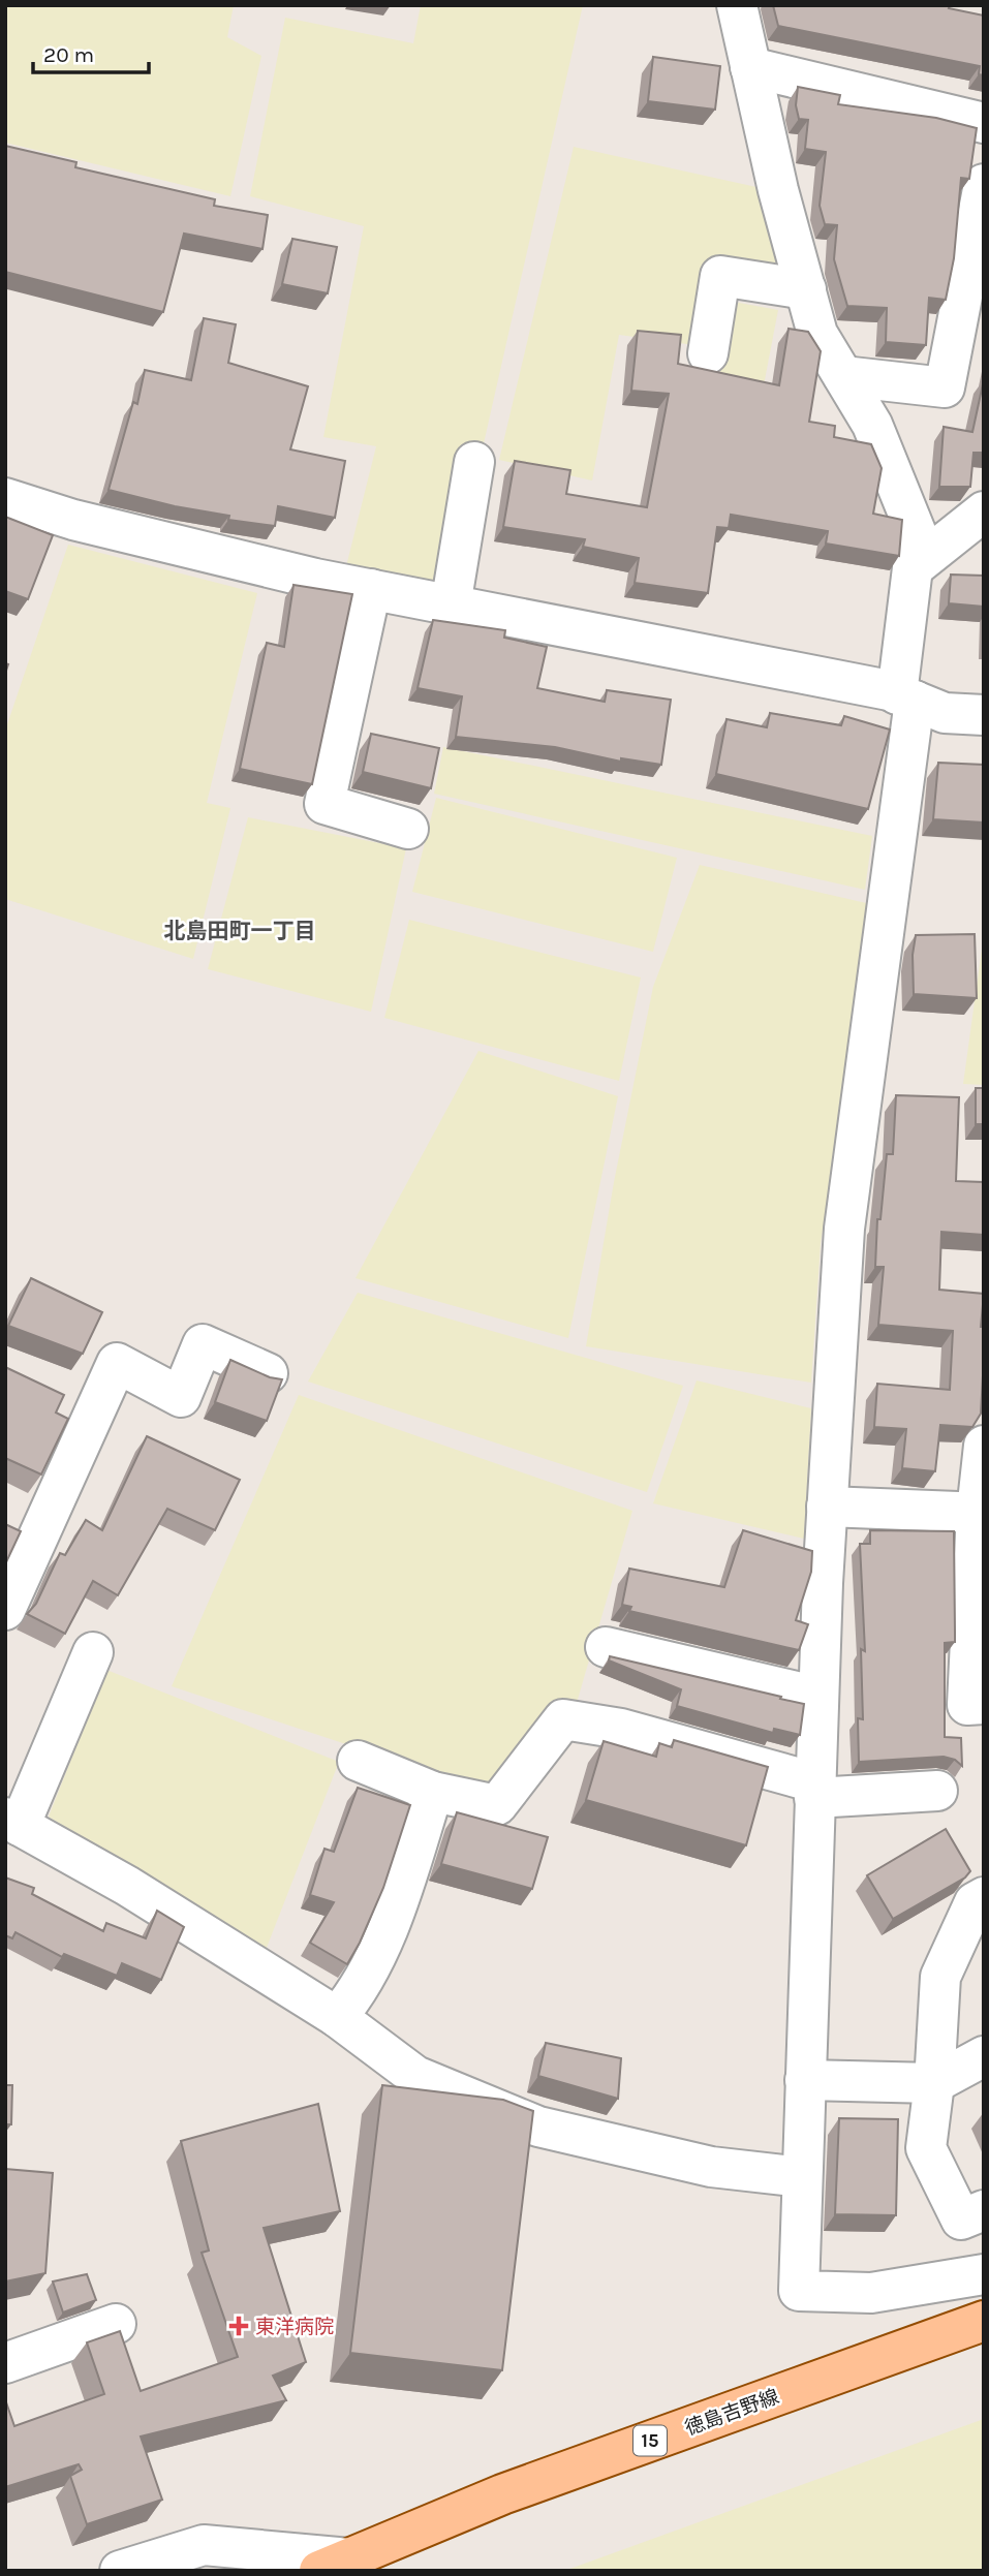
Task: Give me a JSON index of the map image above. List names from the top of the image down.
{
  "streets": {
    "main road": ["徳島吉野線", "15"]
  },
  "districts": ["北島田町一丁目"],
  "places": {
    "health": ["東洋病院"]
  },
  "scale_bar": "20 m"
}
